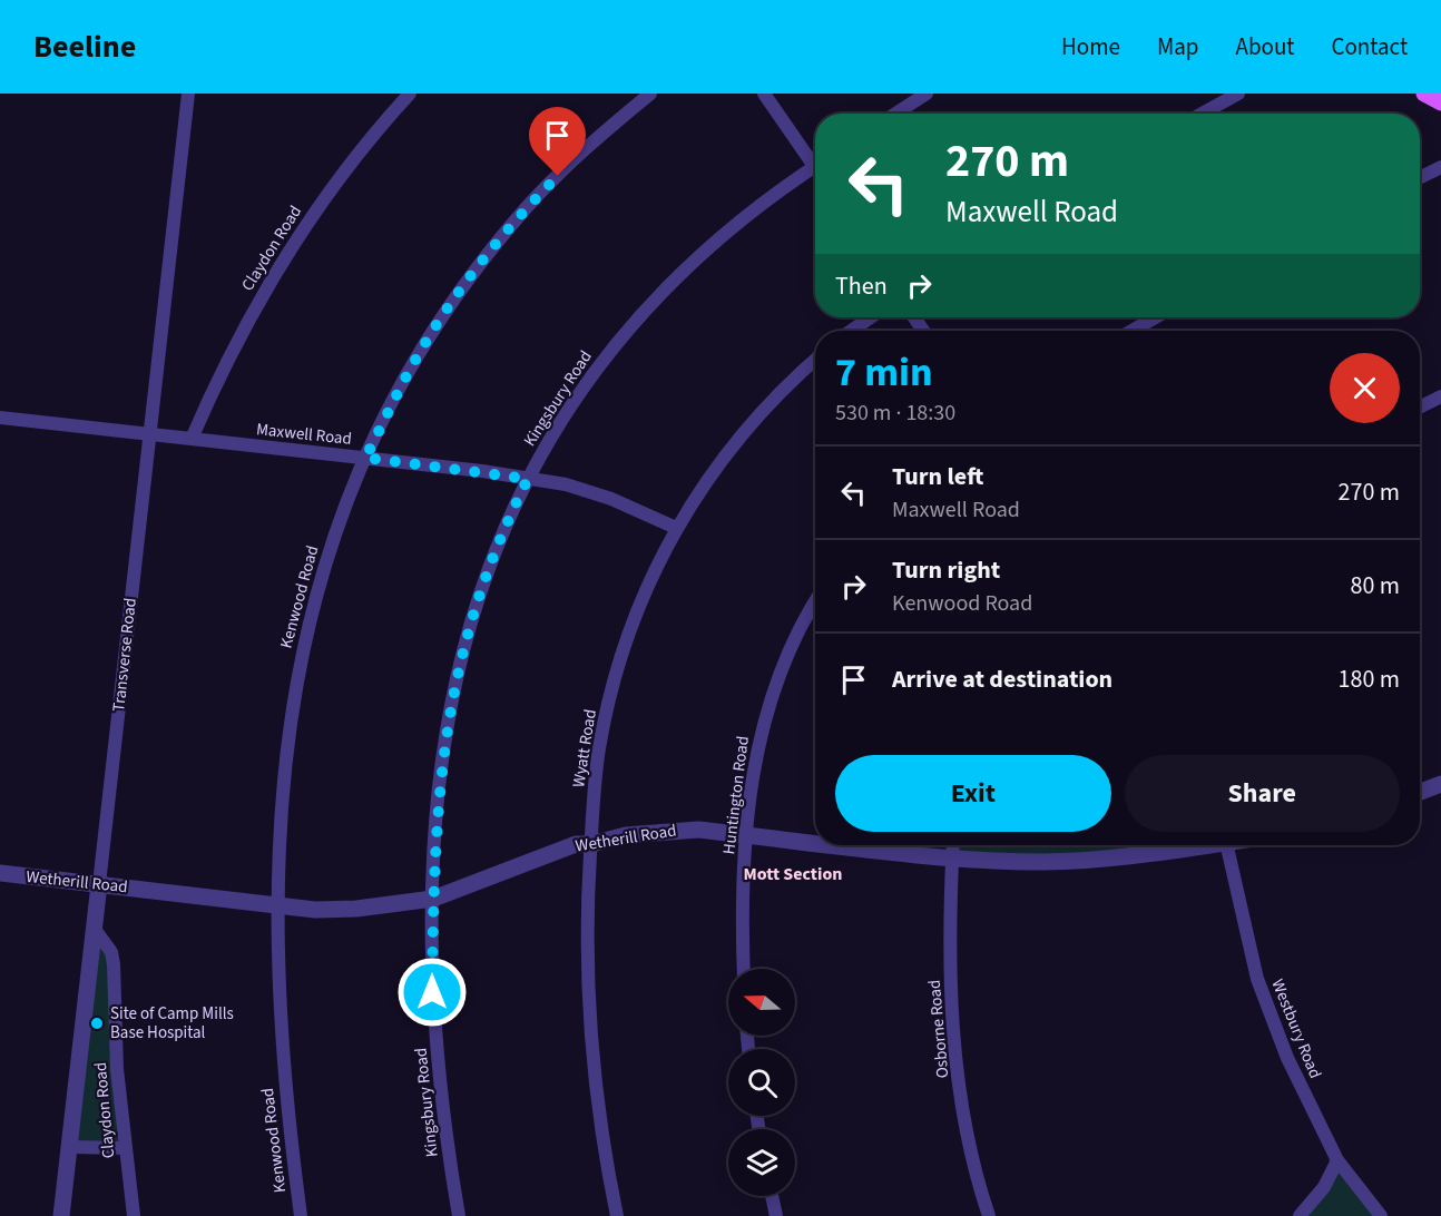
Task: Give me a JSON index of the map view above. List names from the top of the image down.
{
  "streets": {
    "street": [
      "Claydon Road",
      "Kingsbury Road",
      "Maxwell Road",
      "Kenwood Road",
      "Transverse Road",
      "Wyatt Road",
      "Huntington Road",
      "Wetherill Road",
      "Osborne Road",
      "Westbury Road"
    ]
  },
  "crossings": [
    ["Claydon Road", "Maxwell Road"],
    ["Claydon Road", "Transverse Road"],
    ["Kingsbury Road", "Maxwell Road"],
    ["Kingsbury Road", "Wetherill Road"],
    ["Maxwell Road", "Kenwood Road"],
    ["Maxwell Road", "Transverse Road"],
    ["Maxwell Road", "Wyatt Road"],
    ["Kenwood Road", "Wetherill Road"],
    ["Transverse Road", "Wetherill Road"],
    ["Wyatt Road", "Wetherill Road"],
    ["Huntington Road", "Wetherill Road"],
    ["Wetherill Road", "Osborne Road"]
  ],
  "districts": ["Mott Section"],
  "places": ["Site of Camp Mills Base Hospital"],
  "north": "left",
  "page": {
    "header": "Beeline",
    "nav": [
      "Home",
      "Map",
      "About",
      "Contact"
    ],
    "turn": ["270 m", "Maxwell Road"],
    "then": "Then",
    "heading": ["7 min", "530 m · 18:30"],
    "list": [
      {
        "name": "Turn left",
        "note": "Maxwell Road",
        "value": "270 m"
      },
      {
        "name": "Turn right",
        "note": "Kenwood Road",
        "value": "80 m"
      },
      {
        "name": "Arrive at destination",
        "value": "180 m"
      }
    ],
    "buttons": ["Exit", "Share"]
  }
}
